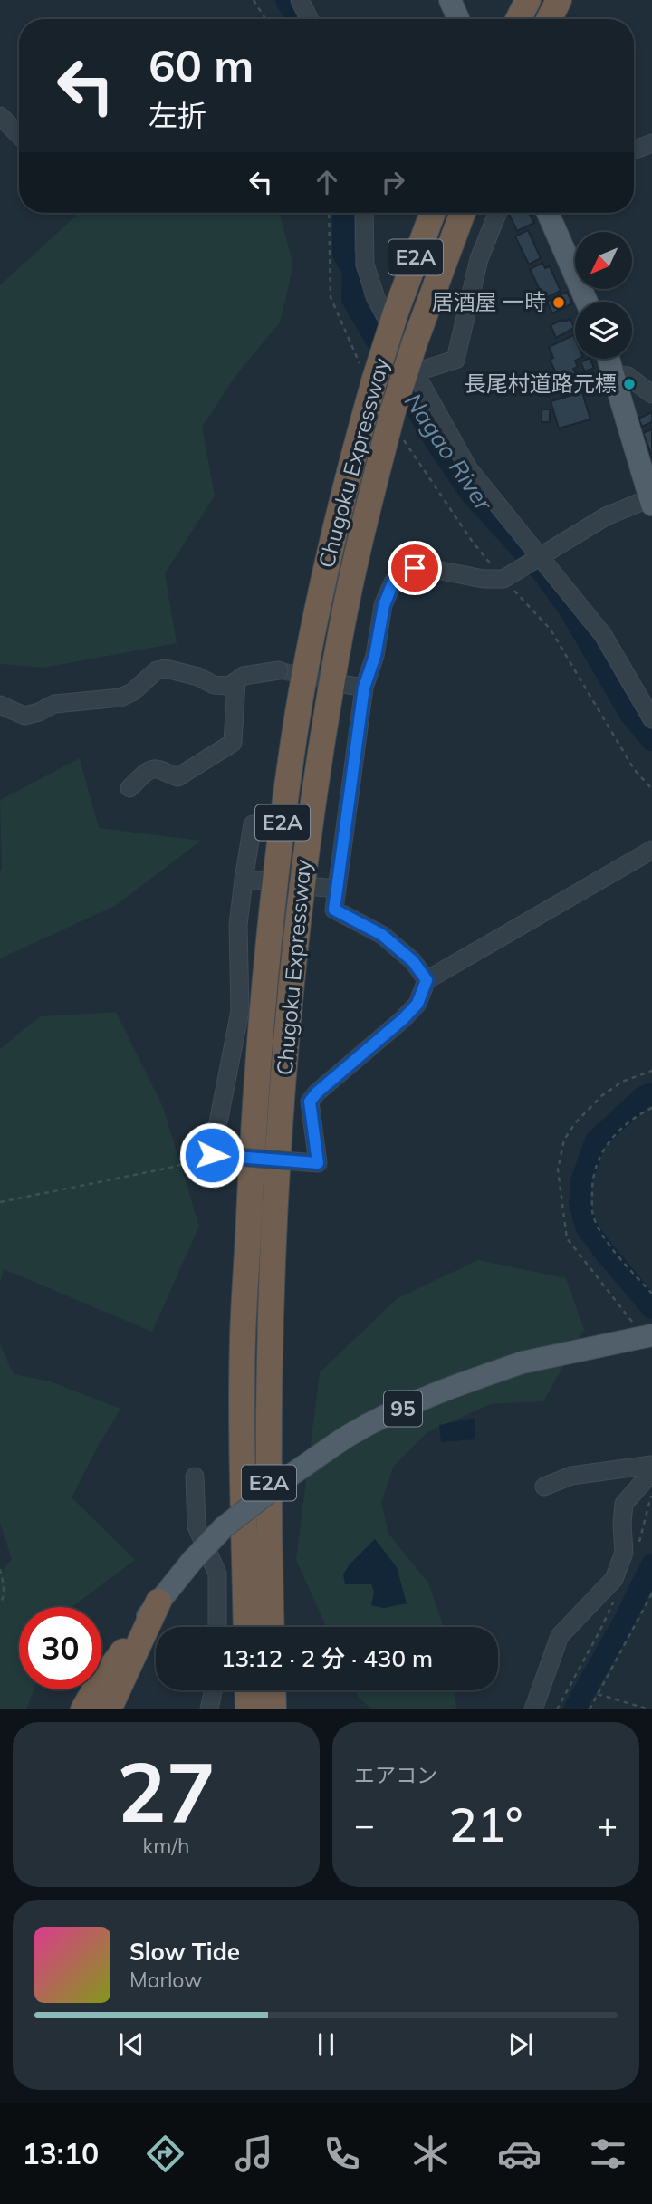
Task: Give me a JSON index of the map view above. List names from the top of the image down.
{
  "streets": {
    "highway": ["E2A", "Chugoku Expressway"],
    "main road": ["95"]
  },
  "water": ["Nagao River"],
  "places": ["居酒屋 一時", "長尾村道路元標"],
  "north": "bottom left",
  "page": {
    "turn": ["60 m", "左折"],
    "limit": "30",
    "trip": "13:12 · 2 分 · 430 m",
    "tile": [
      ["27", "km/h"],
      "エアコン"
    ],
    "heat": ["−", "21°", "+"],
    "song": ["Slow Tide", "Marlow"],
    "tabs": "13:10"
  }
}
